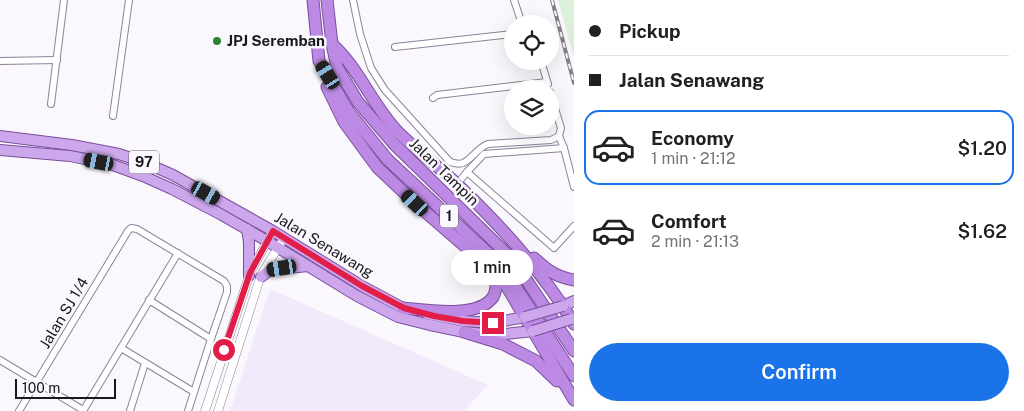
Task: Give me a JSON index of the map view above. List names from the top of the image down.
{
  "streets": {
    "highway": ["Jalan Tampin", "1"],
    "main road": ["97", "Jalan Senawang"],
    "street": ["Jalan SJ 1/4"]
  },
  "crossings": [
    ["97", "Jalan Senawang"]
  ],
  "places": ["JPJ Seremban"],
  "scale_bar": "100 m",
  "page": {
    "banner": ["Pickup", "Jalan Senawang"],
    "list": [
      {
        "name": "Economy",
        "note": "1 min · 21:12",
        "value": "$1.20"
      },
      {
        "name": "Comfort",
        "note": "2 min · 21:13",
        "value": "$1.62"
      }
    ],
    "bubble": "1 min",
    "buttons": "Confirm",
    "scale": "100 m"
  }
}
